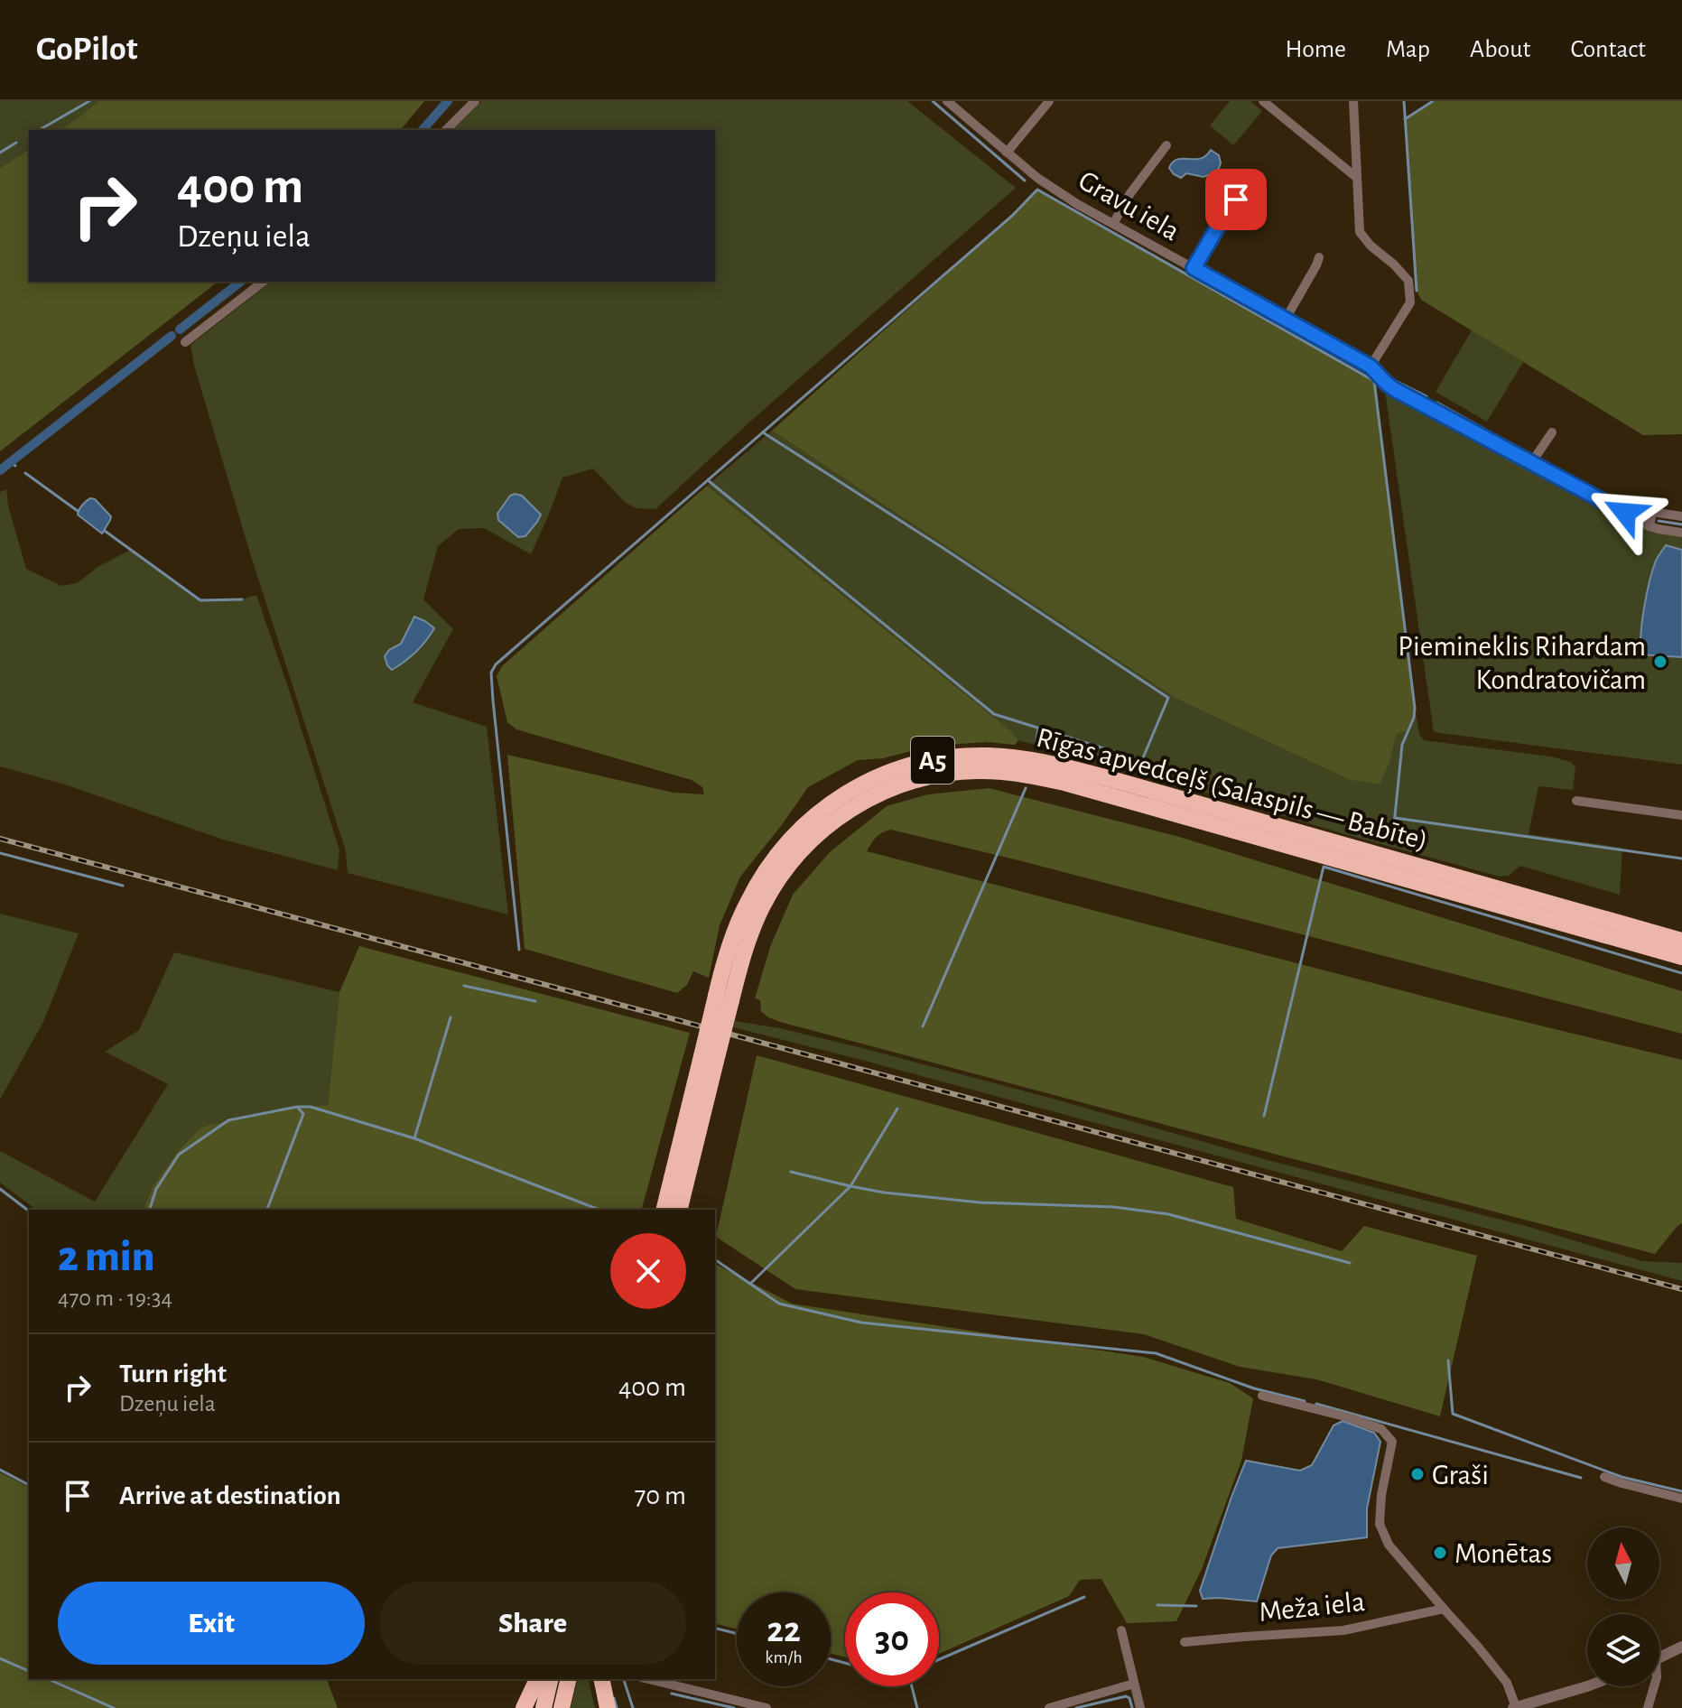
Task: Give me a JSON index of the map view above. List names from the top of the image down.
{
  "streets": {
    "highway": ["A5", "Rīgas apvedceļš (Salaspils — Babīte)"],
    "street": ["Gravu iela", "Meža iela"]
  },
  "places": ["Piemineklis Rihardam Kondratovičam", "Graši", "Monētas"],
  "north": "top",
  "page": {
    "header": "GoPilot",
    "nav": [
      "Home",
      "Map",
      "About",
      "Contact"
    ],
    "turn": ["400 m", "Dzeņu iela"],
    "heading": ["2 min", "470 m · 19:34"],
    "list": [
      {
        "name": "Turn right",
        "note": "Dzeņu iela",
        "value": "400 m"
      },
      {
        "name": "Arrive at destination",
        "value": "70 m"
      }
    ],
    "buttons": ["Exit", "Share"],
    "speed": "22 km/h",
    "limit": "30"
  }
}
